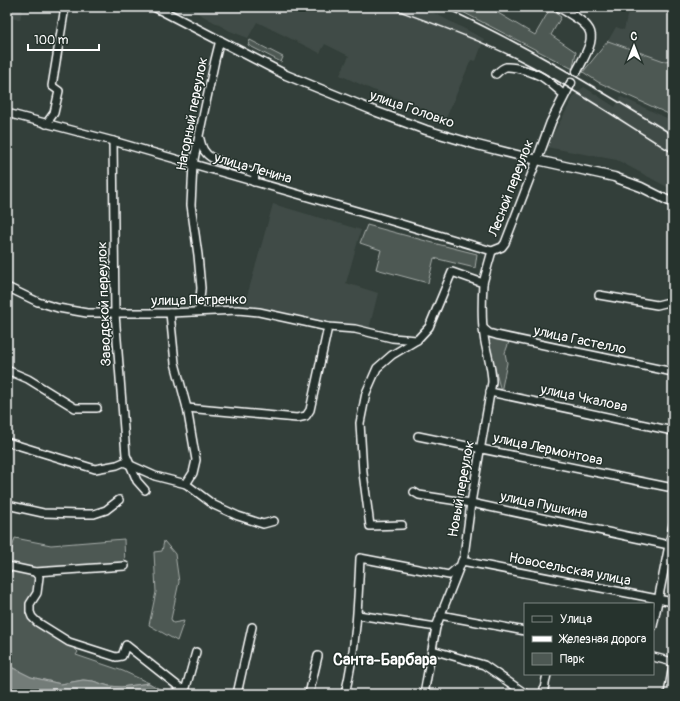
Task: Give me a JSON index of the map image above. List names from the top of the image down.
{
  "streets": {
    "main road": ["улица Головко", "Лесной переулок"],
    "street": [
      "Нагорный переулок",
      "улица Ленина",
      "улица Петренко",
      "Заводской переулок",
      "улица Гастелло",
      "улица Чкалова",
      "улица Лермонтова",
      "Новый переулок",
      "улица Пушкина",
      "Новосельская улица"
    ]
  },
  "crossings": [
    ["улица Головко", "Нагорный переулок"],
    ["улица Головко", "Лесной переулок"],
    ["Нагорный переулок", "улица Ленина"],
    ["Нагорный переулок", "улица Петренко"],
    ["улица Ленина", "Лесной переулок"],
    ["улица Ленина", "Заводской переулок"],
    ["Лесной переулок", "Новый переулок"],
    ["улица Петренко", "Заводской переулок"],
    ["улица Гастелло", "Новый переулок"],
    ["улица Чкалова", "Новый переулок"],
    ["улица Лермонтова", "Новый переулок"],
    ["Новый переулок", "улица Пушкина"],
    ["Новый переулок", "Новосельская улица"]
  ],
  "districts": ["Санта-Барбара"],
  "legend": ["Улица", "Железная дорога", "Парк"],
  "scale_bar": "100 m",
  "north": "top"
}
